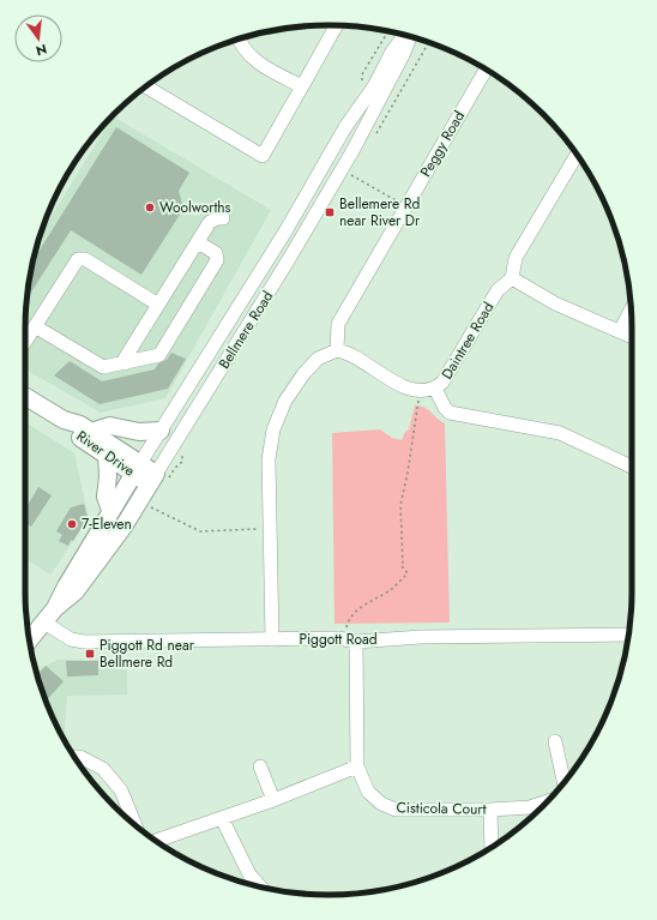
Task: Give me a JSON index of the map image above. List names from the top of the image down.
{
  "streets": {
    "main road": ["Bellmere Road", "River Drive"],
    "street": [
      "Peggy Road",
      "Daintree Road",
      "Piggott Road",
      "Cisticola Court"
    ]
  },
  "crossings": [
    ["Peggy Road", "Daintree Road"],
    ["Bellmere Road", "River Drive"],
    ["Bellmere Road", "Piggott Road"],
    ["Piggott Road", "Cisticola Court"]
  ],
  "places": {
    "other": ["Woolworths", "7-Eleven"],
    "transit": ["Bellemere Rd near River Dr", "Piggott Rd near Bellmere Rd"]
  },
  "north": "bottom"
}
